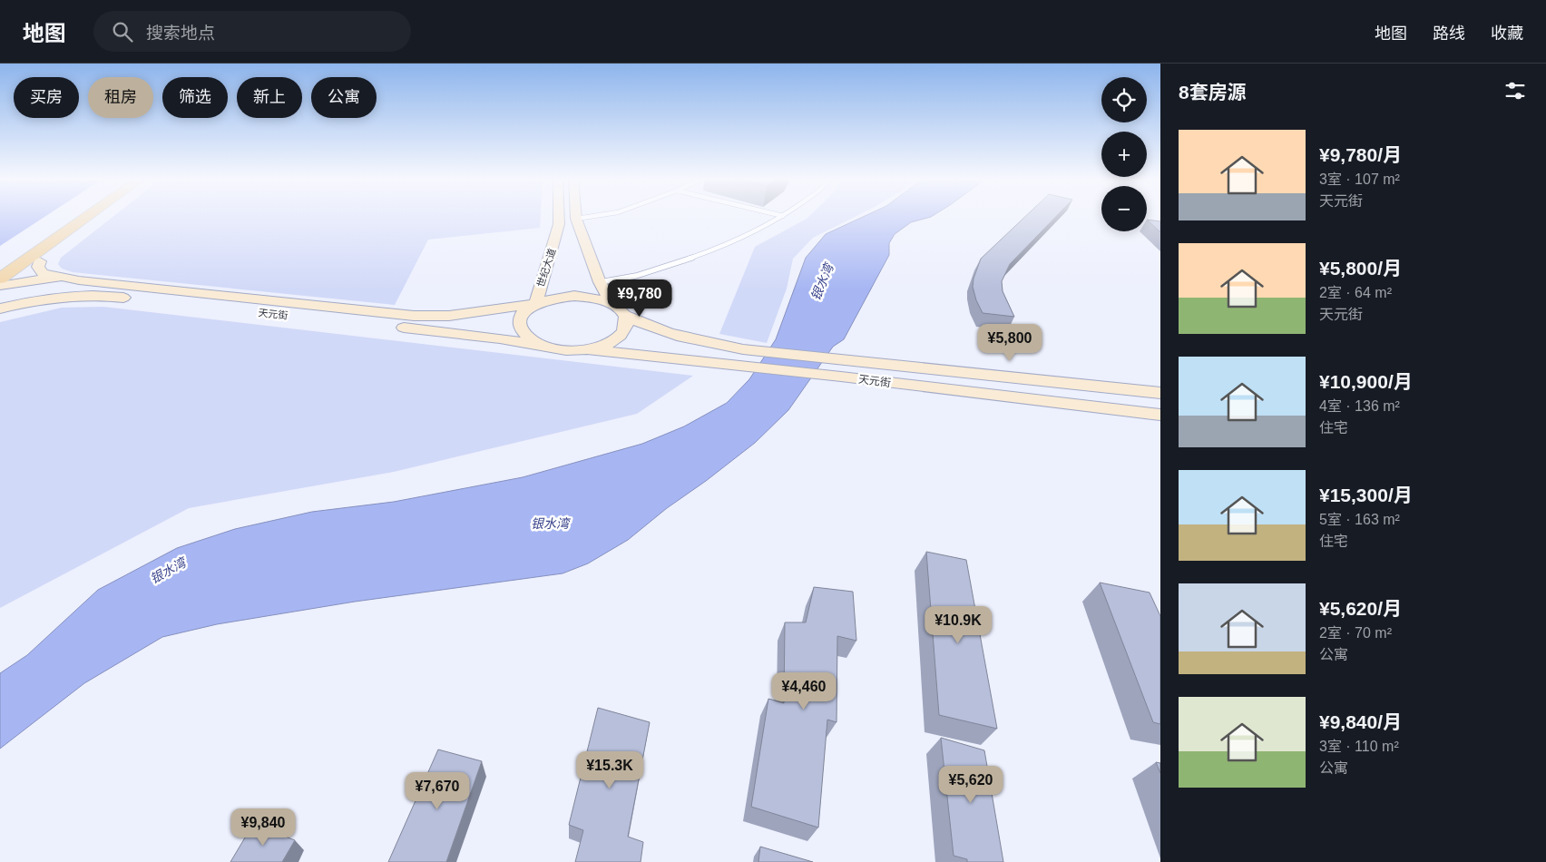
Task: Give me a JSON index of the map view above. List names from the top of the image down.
{
  "streets": {
    "main road": ["世纪大道", "天元街"]
  },
  "crossings": [
    ["世纪大道", "天元街"]
  ],
  "water": ["银水湾"],
  "page": {
    "header": "地图",
    "search": "搜索地点",
    "nav": ["地图", "路线", "收藏"],
    "heading": "8套房源",
    "map_buttons": ["+", "−"],
    "chip": [
      "买房",
      "租房",
      "筛选",
      "新上",
      "公寓"
    ],
    "list": [
      {
        "name": "¥9,780/月",
        "note": "3室 · 107 m² · 天元街"
      },
      {
        "name": "¥5,800/月",
        "note": "2室 · 64 m² · 天元街"
      },
      {
        "name": "¥10,900/月",
        "note": "4室 · 136 m² · 住宅"
      },
      {
        "name": "¥15,300/月",
        "note": "5室 · 163 m² · 住宅"
      },
      {
        "name": "¥5,620/月",
        "note": "2室 · 70 m² · 公寓"
      },
      {
        "name": "¥9,840/月",
        "note": "3室 · 110 m² · 公寓"
      }
    ],
    "price": [
      "¥9,780",
      "¥5,800",
      "¥10.9K",
      "¥4,460",
      "¥15.3K",
      "¥5,620",
      "¥7,670",
      "¥9,840"
    ]
  }
}
